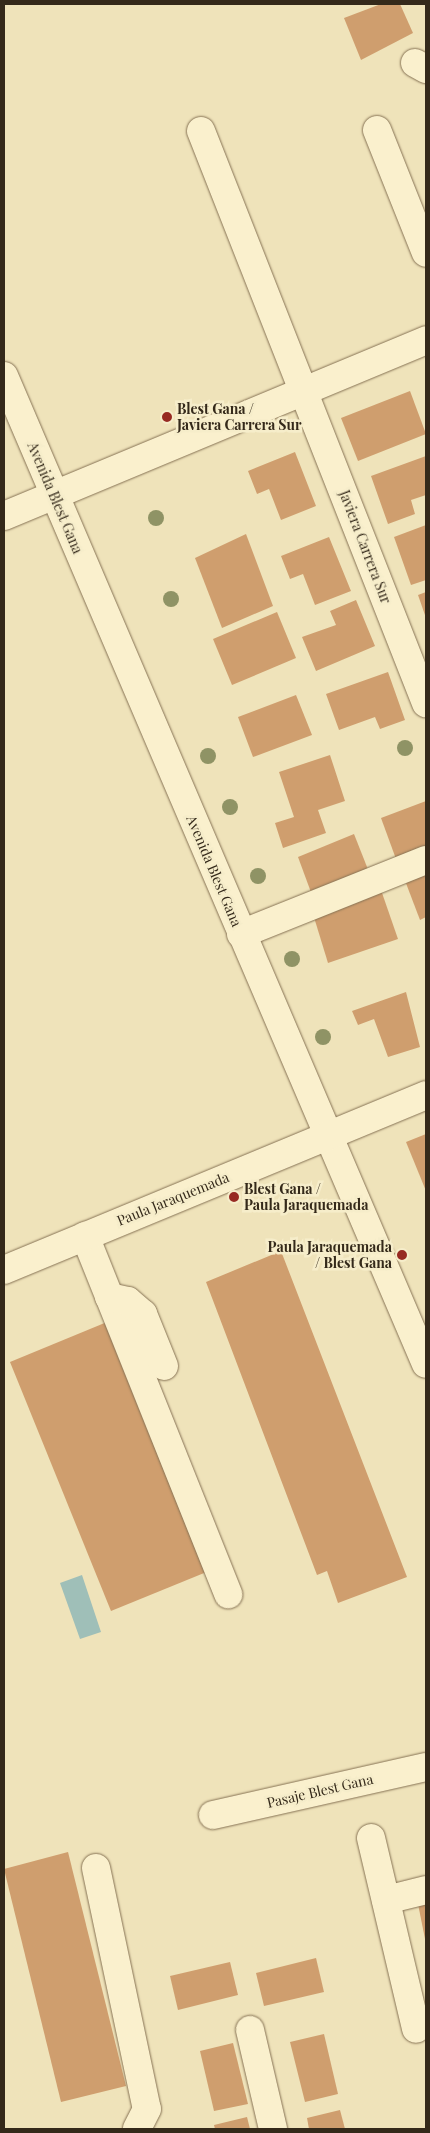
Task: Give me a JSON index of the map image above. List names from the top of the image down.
{
  "streets": {
    "street": [
      "Avenida Blest Gana",
      "Javiera Carrera Sur",
      "Paula Jaraquemada",
      "Pasaje Blest Gana"
    ]
  },
  "crossings": [
    ["Avenida Blest Gana", "Paula Jaraquemada"]
  ],
  "places": ["Blest Gana / Javiera Carrera Sur", "Blest Gana / Paula Jaraquemada", "Paula Jaraquemada / Blest Gana"]
}
